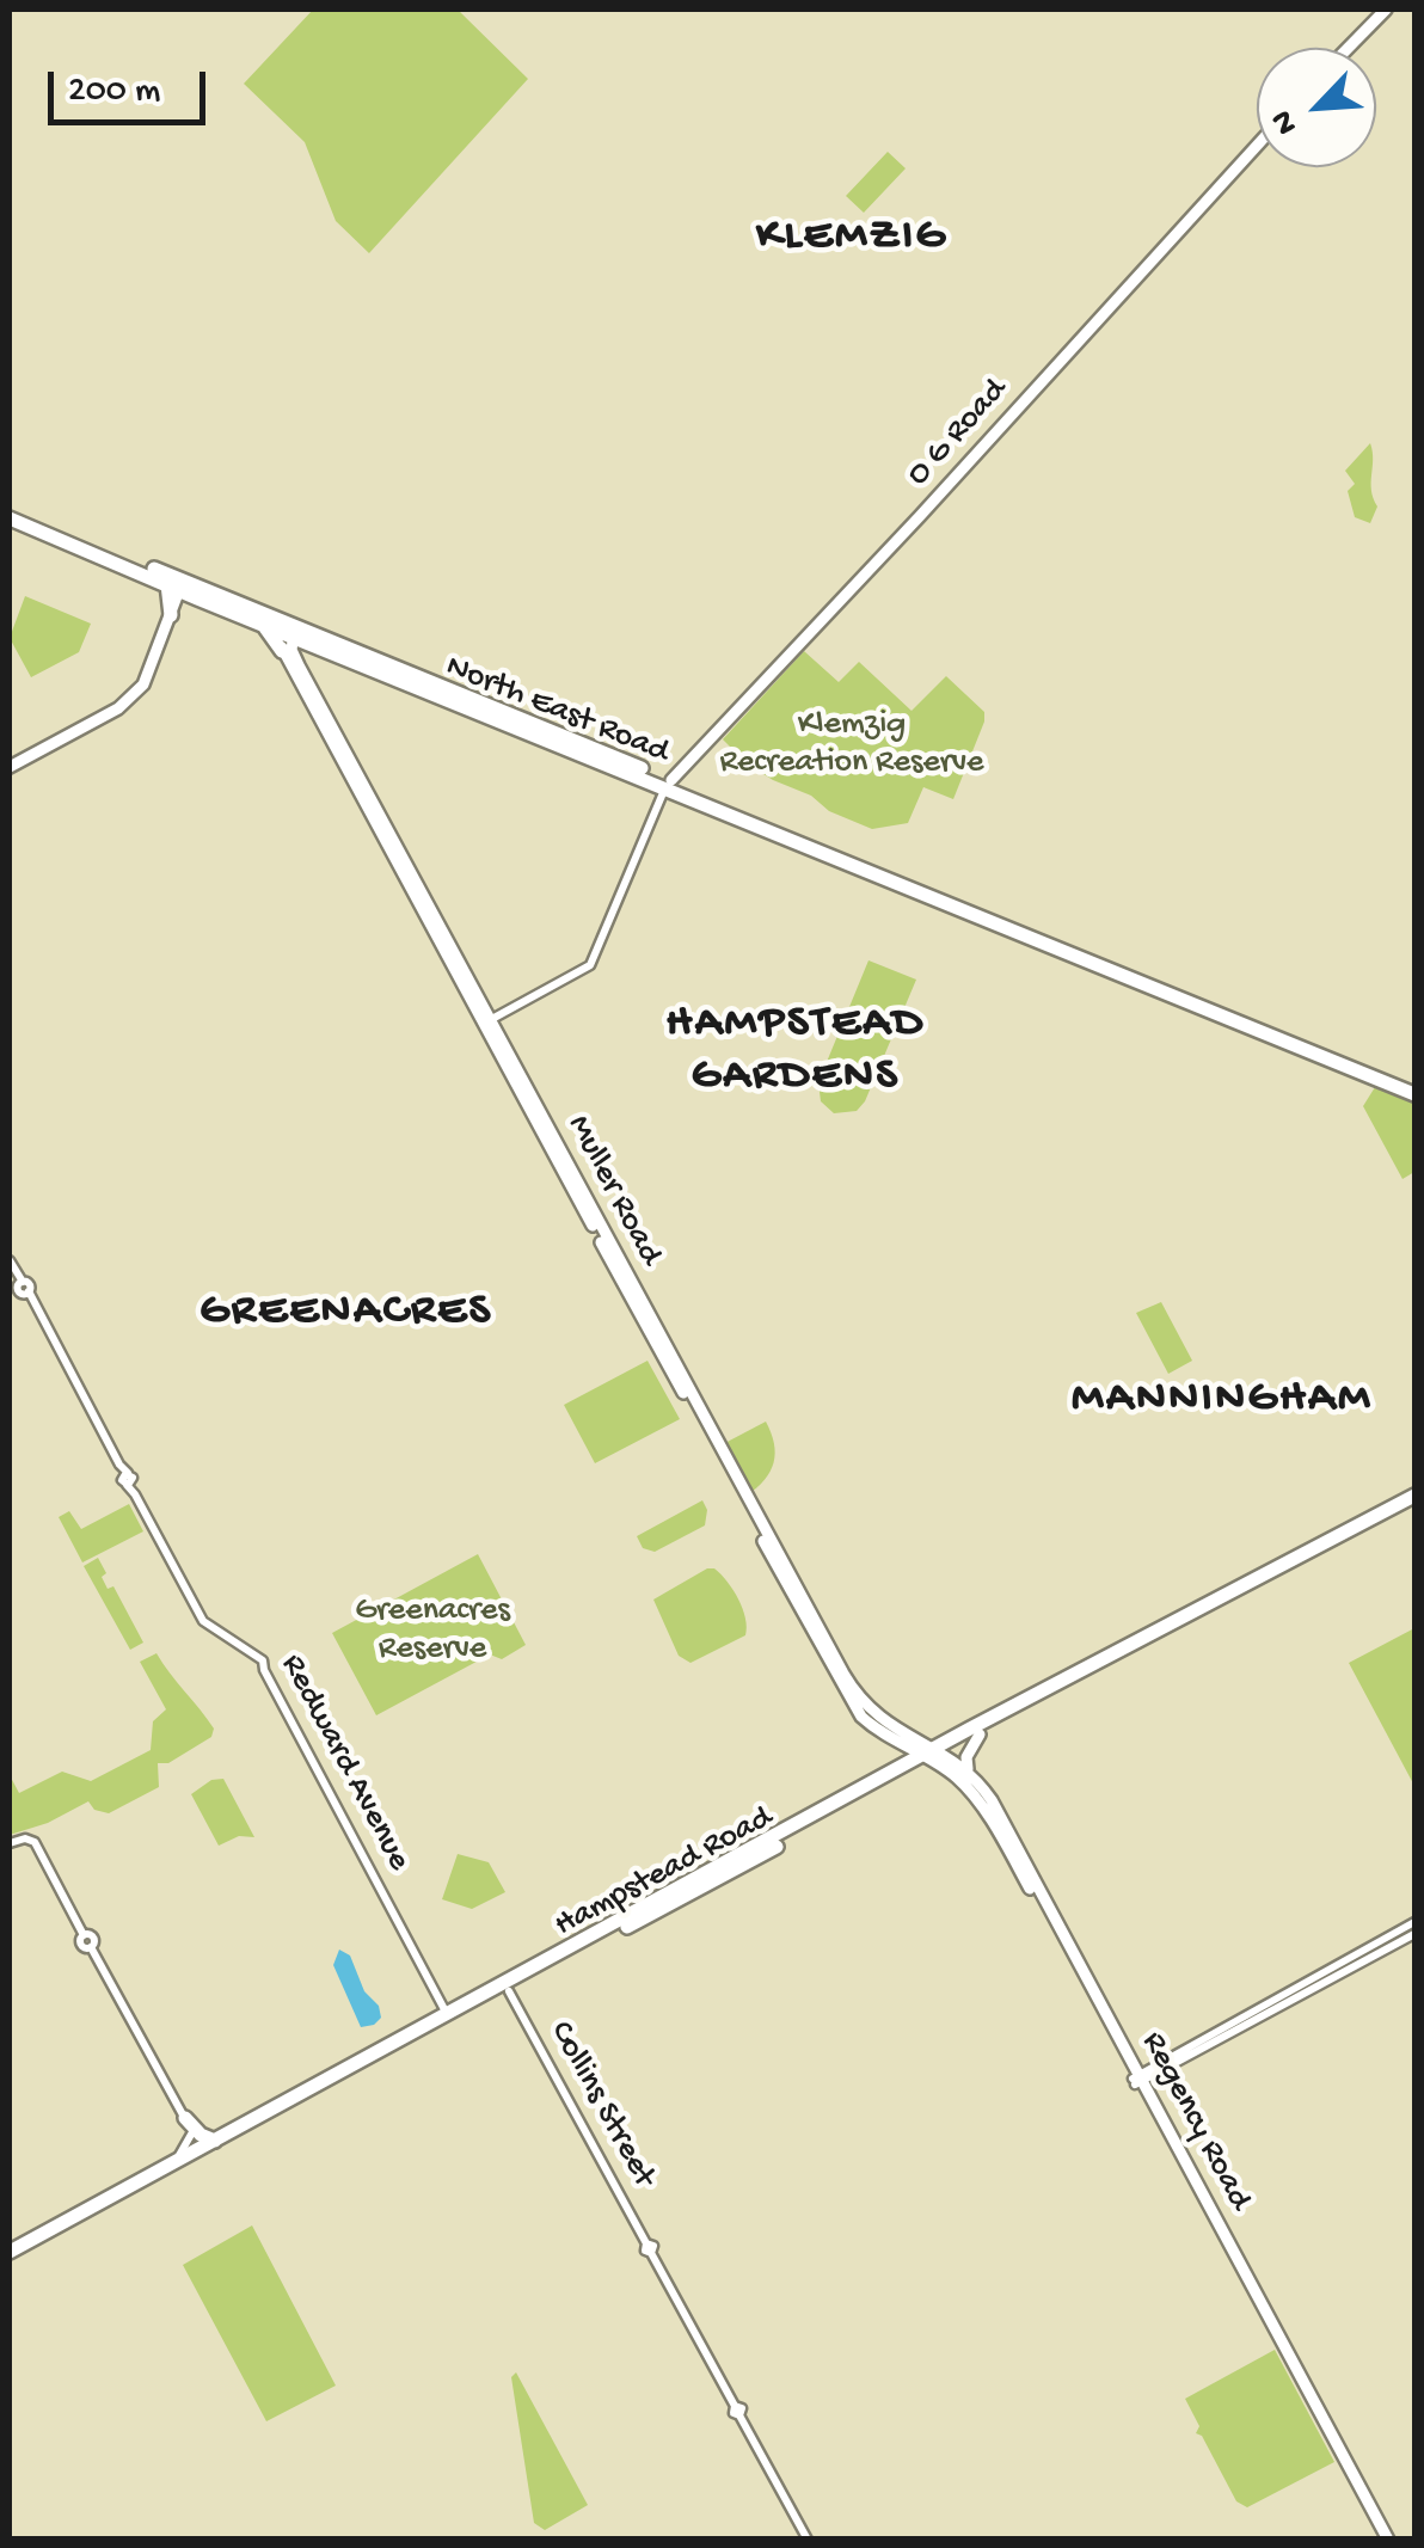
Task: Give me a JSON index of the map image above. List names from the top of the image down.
{
  "streets": {
    "highway": ["North East Road", "Hampstead Road"],
    "main road": ["O G Road", "Muller Road", "Regency Road"],
    "street": ["Redward Avenue", "Collins Street"]
  },
  "crossings": [
    ["O G Road", "North East Road"],
    ["North East Road", "Muller Road"],
    ["Muller Road", "Hampstead Road"],
    ["Muller Road", "Regency Road"],
    ["Redward Avenue", "Hampstead Road"],
    ["Hampstead Road", "Collins Street"],
    ["Hampstead Road", "Regency Road"]
  ],
  "districts": [
    "KLEMZIG",
    "HAMPSTEAD GARDENS",
    "GREENACRES",
    "MANNINGHAM"
  ],
  "parks": ["Klemzig Recreation Reserve", "Greenacres Reserve"],
  "scale_bar": "200 m",
  "north": "bottom left"
}
